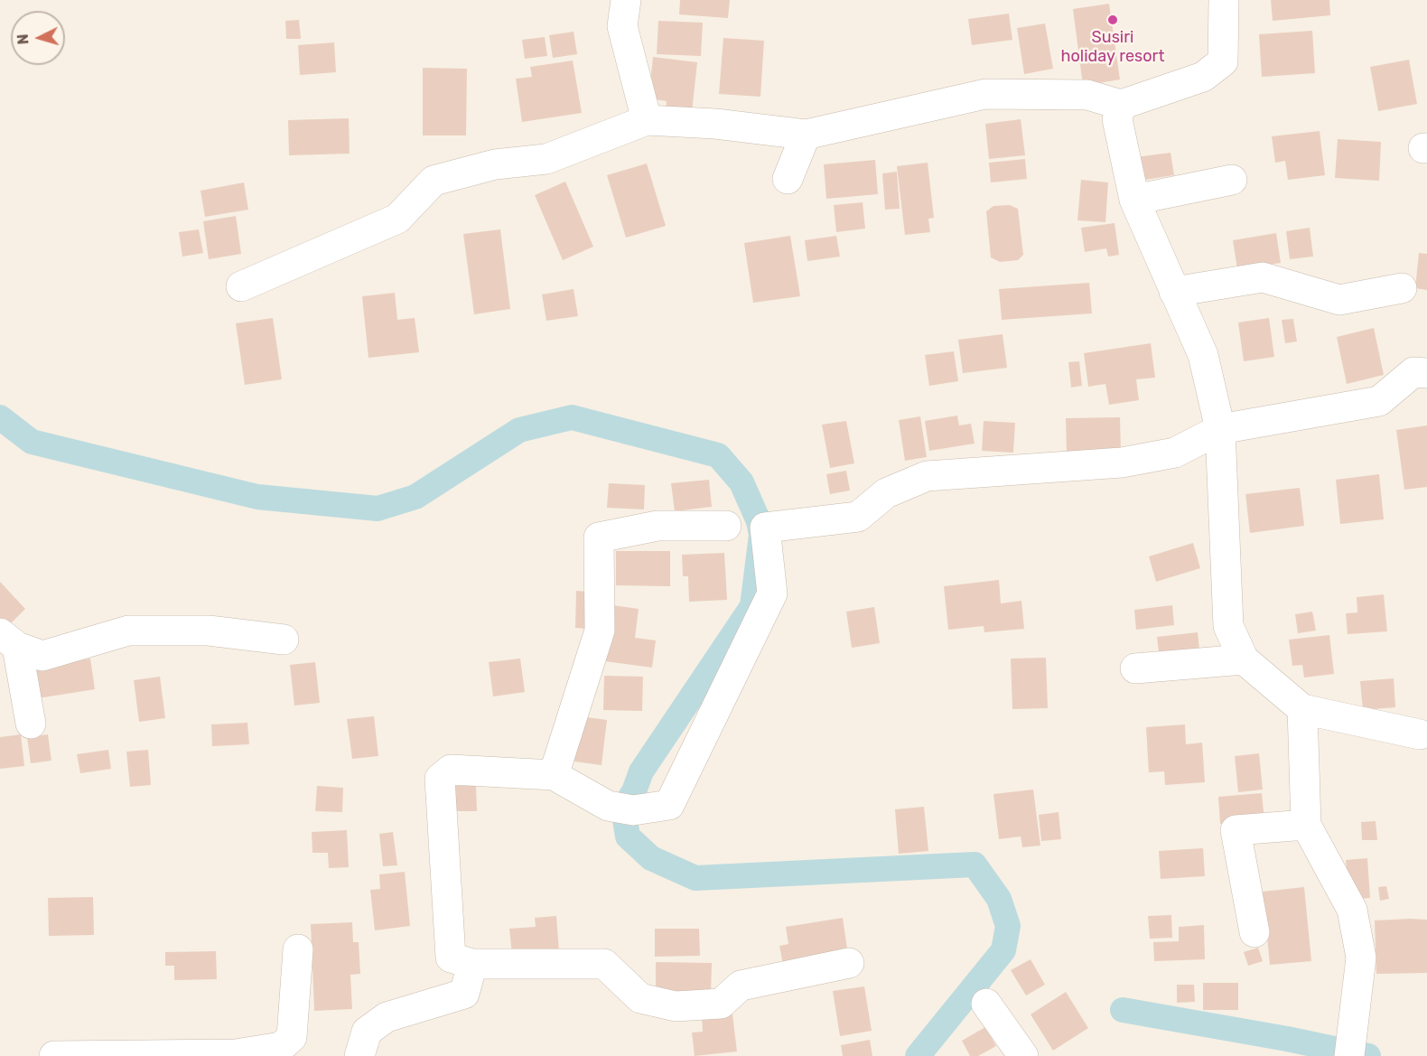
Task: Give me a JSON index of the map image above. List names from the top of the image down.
{
  "places": ["Susiri holiday resort"],
  "north": "left"
}
